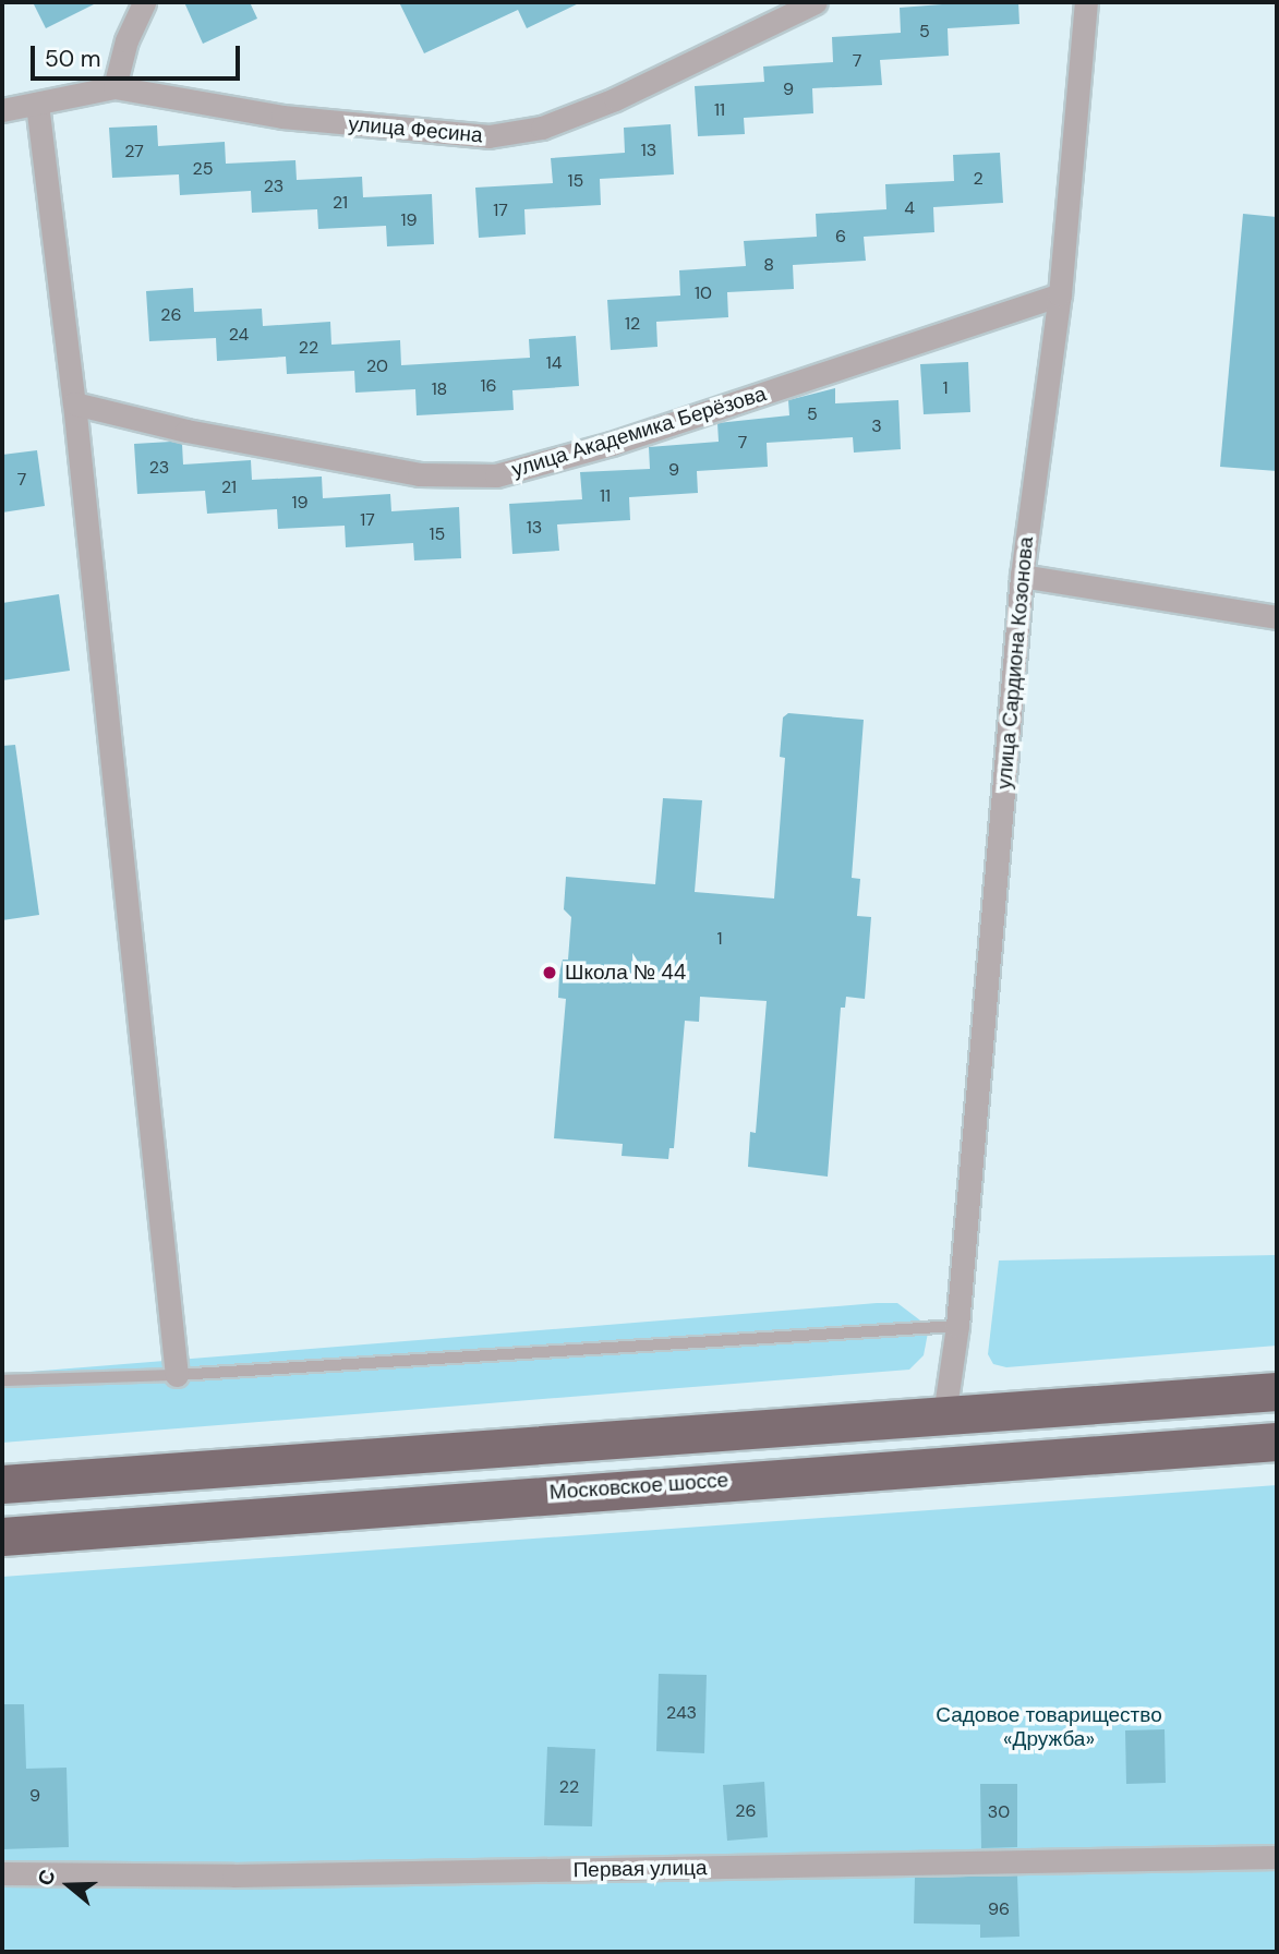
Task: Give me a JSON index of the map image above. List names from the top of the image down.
{
  "streets": {
    "highway": ["Московское шоссе"],
    "street": [
      "улица Фесина",
      "улица Академика Берёзова",
      "улица Сардиона Козонова",
      "Первая улица"
    ]
  },
  "crossings": [
    ["улица Академика Берёзова", "улица Сардиона Козонова"]
  ],
  "parks": ["Садовое товарищество «Дружба»"],
  "places": ["Школа № 44"],
  "house_numbers": [
    "5",
    "7",
    "9",
    "11",
    "13",
    "27",
    "25",
    "2",
    "15",
    "23",
    "21",
    "4",
    "17",
    "19",
    "6",
    "8",
    "10",
    "26",
    "12",
    "24",
    "22",
    "14",
    "20",
    "16",
    "1",
    "18",
    "5",
    "3",
    "7",
    "23",
    "9",
    "7",
    "21",
    "11",
    "19",
    "17",
    "13",
    "15",
    "1",
    "243",
    "22",
    "9",
    "26",
    "30",
    "96"
  ],
  "scale_bar": "50 m",
  "north": "left"
}
